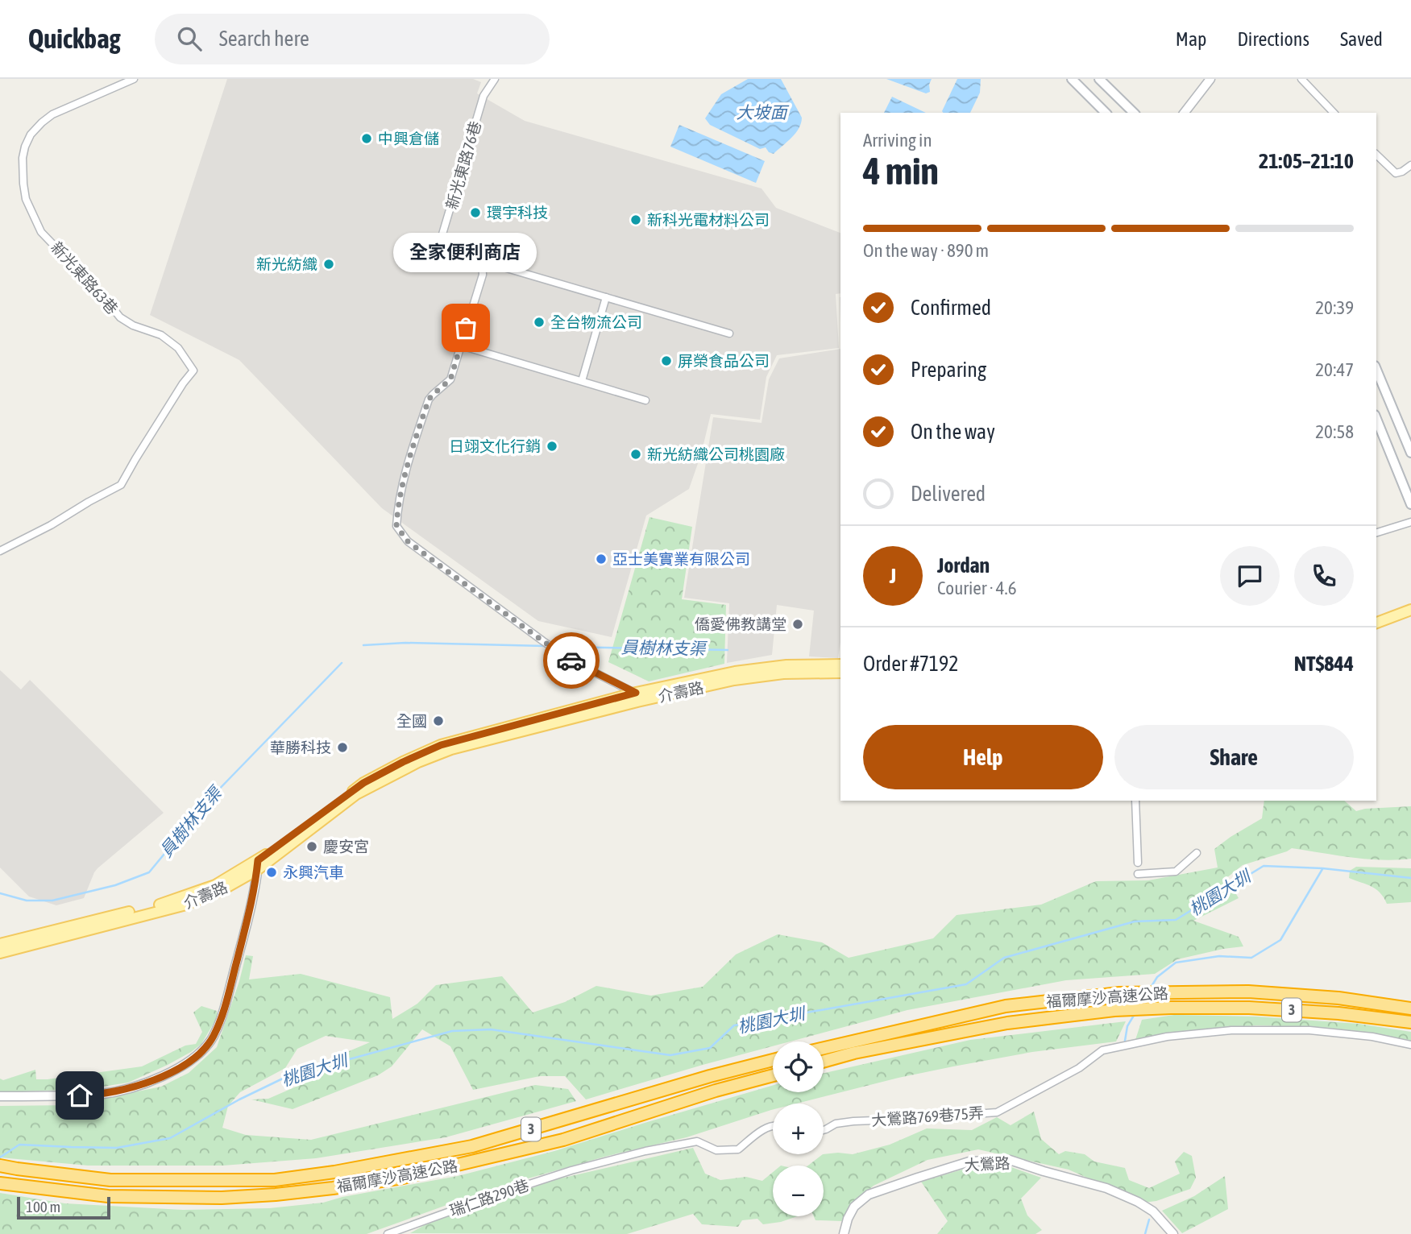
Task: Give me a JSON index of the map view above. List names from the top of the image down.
{
  "streets": {
    "highway": ["福爾摩沙高速公路", "3"],
    "main road": ["介壽路"],
    "street": [
      "新光東路76巷",
      "新光東路63巷",
      "大鶯路769巷75弄",
      "大鶯路",
      "瑞仁路290巷"
    ]
  },
  "water": ["大坡面", "員樹林支渠", "桃園大圳"],
  "places": [
    "中興倉儲",
    "環宇科技",
    "新科光電材料公司",
    "新光紡織",
    "全台物流公司",
    "全家便利商店",
    "屏榮食品公司",
    "日翊文化行銷",
    "新光紡織公司桃園廠",
    "亞士美實業有限公司",
    "僑愛佛教講堂",
    "全國",
    "華勝科技",
    "慶安宮",
    "永興汽車"
  ],
  "scale_bar": "100 m",
  "page": {
    "header": "Quickbag",
    "search": "Search here",
    "nav": ["Map", "Directions", "Saved"],
    "heading": ["4 min", "Arriving in", "21:05–21:10"],
    "panel": [
      "Jordan",
      "Courier · 4.6",
      "Order #7192",
      "NT$844"
    ],
    "bar": "On the way · 890 m",
    "bubble": "全家便利商店",
    "list": [
      ["Confirmed", "20:39"],
      ["Preparing", "20:47"],
      ["On the way", "20:58"],
      "Delivered"
    ],
    "round": "J",
    "buttons": ["Help", "Share"],
    "map_buttons": ["+", "−"],
    "scale": "100 m"
  }
}
